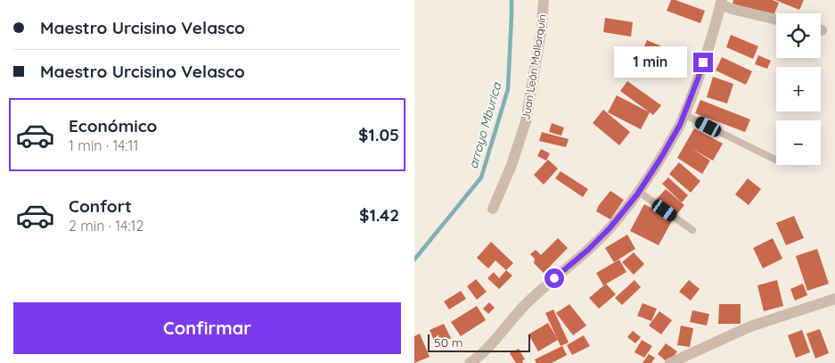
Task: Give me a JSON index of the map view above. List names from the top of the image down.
{
  "streets": {
    "street": ["Juan León Mallorquín"]
  },
  "water": ["arroyo Mburica"],
  "scale_bar": "50 m",
  "page": {
    "banner": ["Maestro Urcisino Velasco", "Maestro Urcisino Velasco"],
    "map_buttons": ["+", "−"],
    "bubble": "1 min",
    "list": [
      {
        "name": "Económico",
        "note": "1 min · 14:11",
        "value": "$1.05"
      },
      {
        "name": "Confort",
        "note": "2 min · 14:12",
        "value": "$1.42"
      }
    ],
    "buttons": "Confirmar",
    "scale": "50 m"
  }
}
